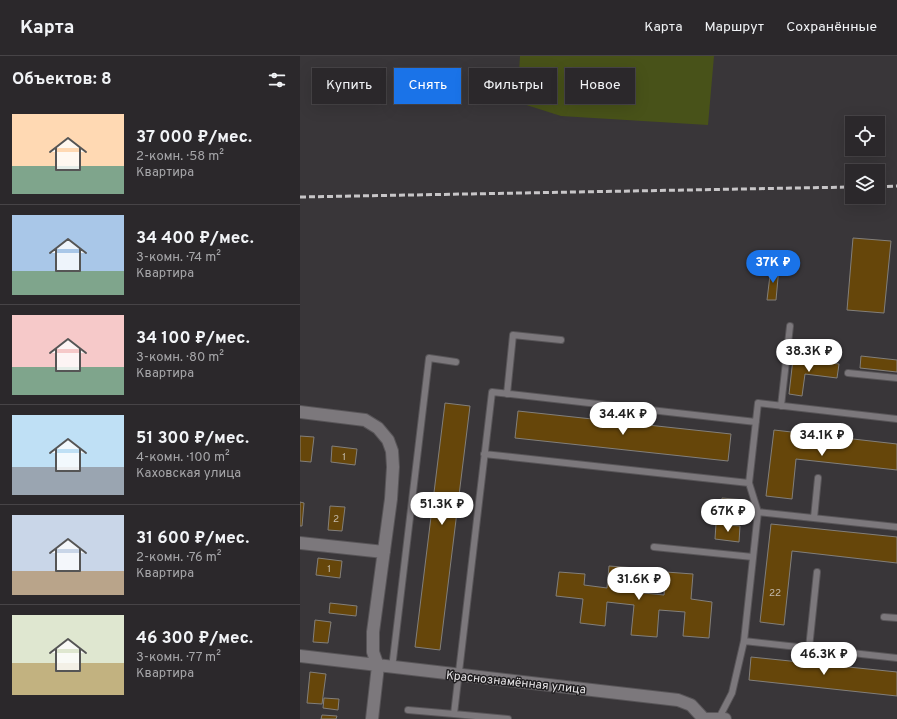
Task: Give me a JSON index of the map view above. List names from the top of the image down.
{
  "streets": {
    "street": ["Краснознамённая улица"]
  },
  "house_numbers": [
    "1",
    "2",
    "1",
    "22"
  ],
  "page": {
    "header": "Карта",
    "nav": ["Карта", "Маршрут", "Сохранённые"],
    "heading": "Объектов: 8",
    "chip": [
      "Купить",
      "Снять",
      "Фильтры",
      "Новое"
    ],
    "list": [
      {
        "name": "37 000 ₽/мес.",
        "note": "2-комн. · 58 m² · Квартира"
      },
      {
        "name": "34 400 ₽/мес.",
        "note": "3-комн. · 74 m² · Квартира"
      },
      {
        "name": "34 100 ₽/мес.",
        "note": "3-комн. · 80 m² · Квартира"
      },
      {
        "name": "51 300 ₽/мес.",
        "note": "4-комн. · 100 m² · Каховская улица"
      },
      {
        "name": "31 600 ₽/мес.",
        "note": "2-комн. · 76 m² · Квартира"
      },
      {
        "name": "46 300 ₽/мес.",
        "note": "3-комн. · 77 m² · Квартира"
      }
    ],
    "price": [
      "37K ₽",
      "38.3K ₽",
      "34.4K ₽",
      "34.1K ₽",
      "51.3K ₽",
      "67K ₽",
      "31.6K ₽",
      "46.3K ₽"
    ]
  }
}
